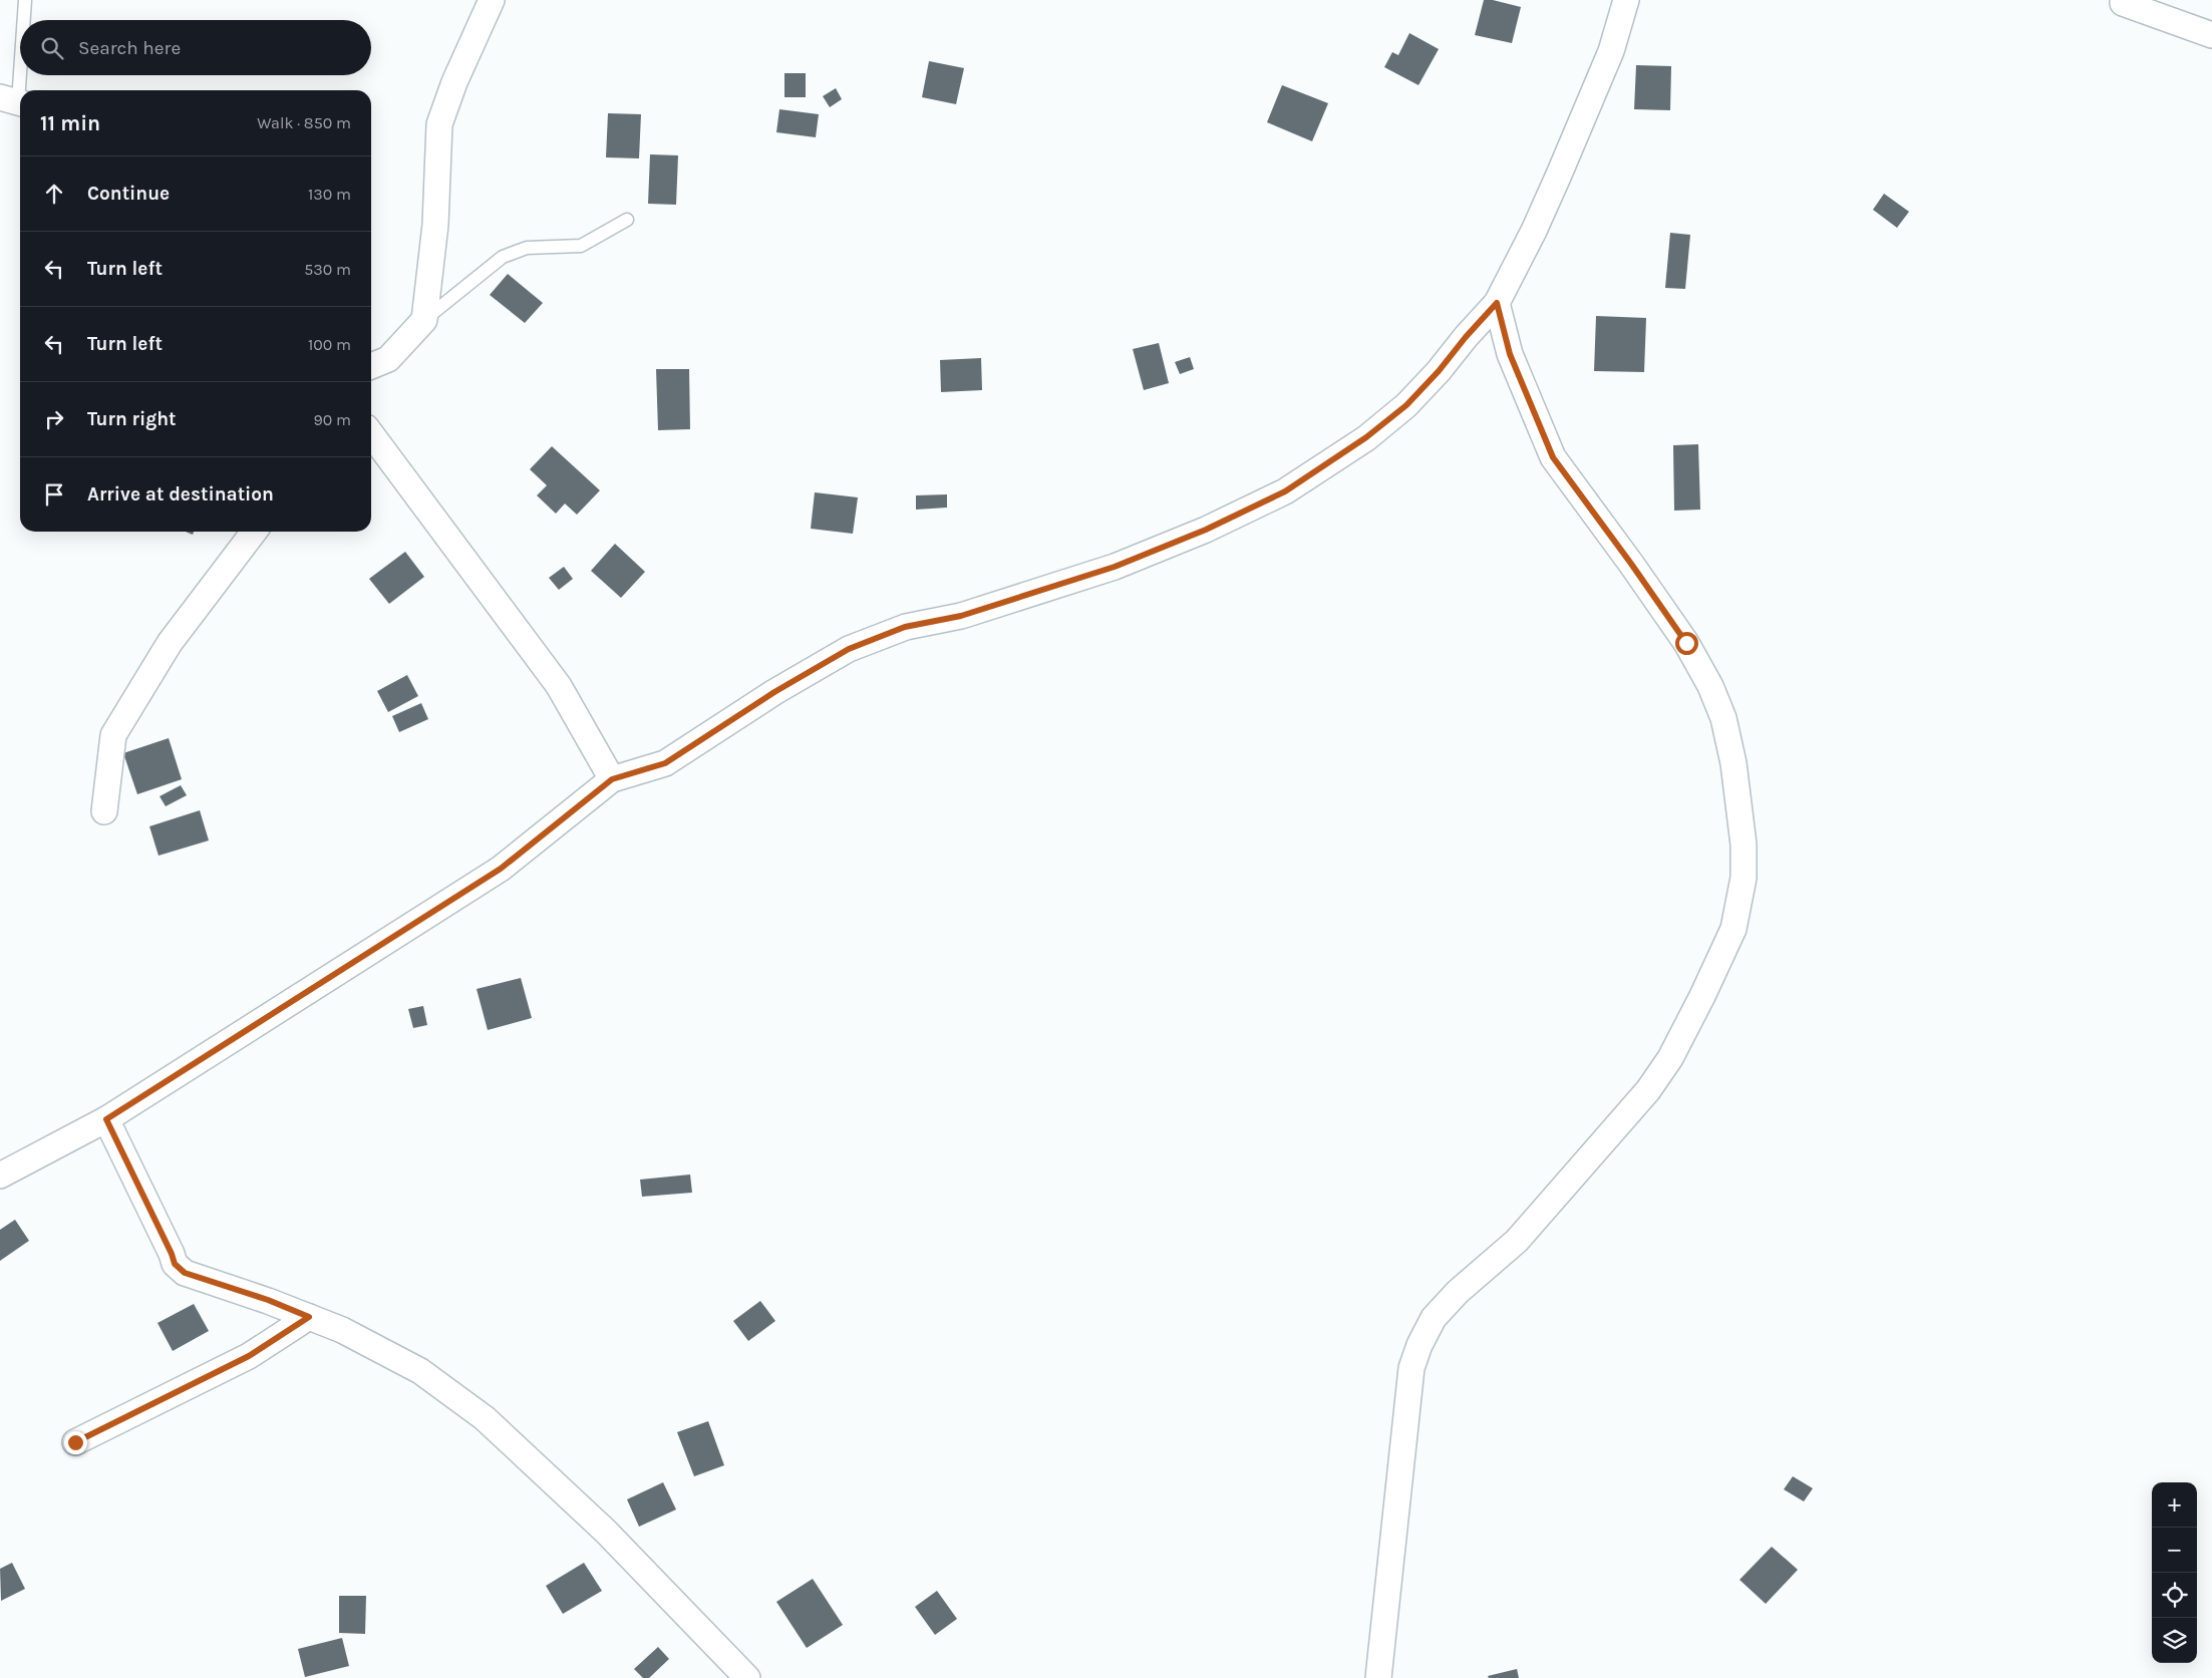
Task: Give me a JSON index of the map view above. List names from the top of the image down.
{
  "page": {
    "search": "Search here",
    "heading": ["11 min", "Walk · 850 m"],
    "list": [
      ["Continue", "130 m"],
      ["Turn left", "530 m"],
      ["Turn left", "100 m"],
      ["Turn right", "90 m"],
      "Arrive at destination"
    ],
    "map_buttons": ["+", "−"]
  }
}
